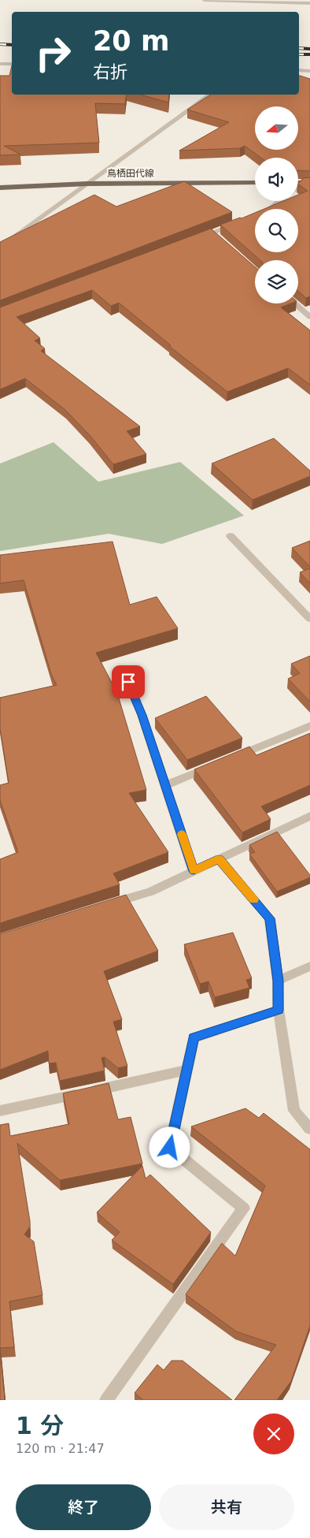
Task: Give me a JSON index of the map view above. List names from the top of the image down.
{
  "streets": {
    "main road": ["鳥栖田代線"]
  },
  "north": "left",
  "page": {
    "turn": ["20 m", "右折"],
    "heading": ["1 分", "120 m · 21:47"],
    "buttons": ["終了", "共有"]
  }
}
